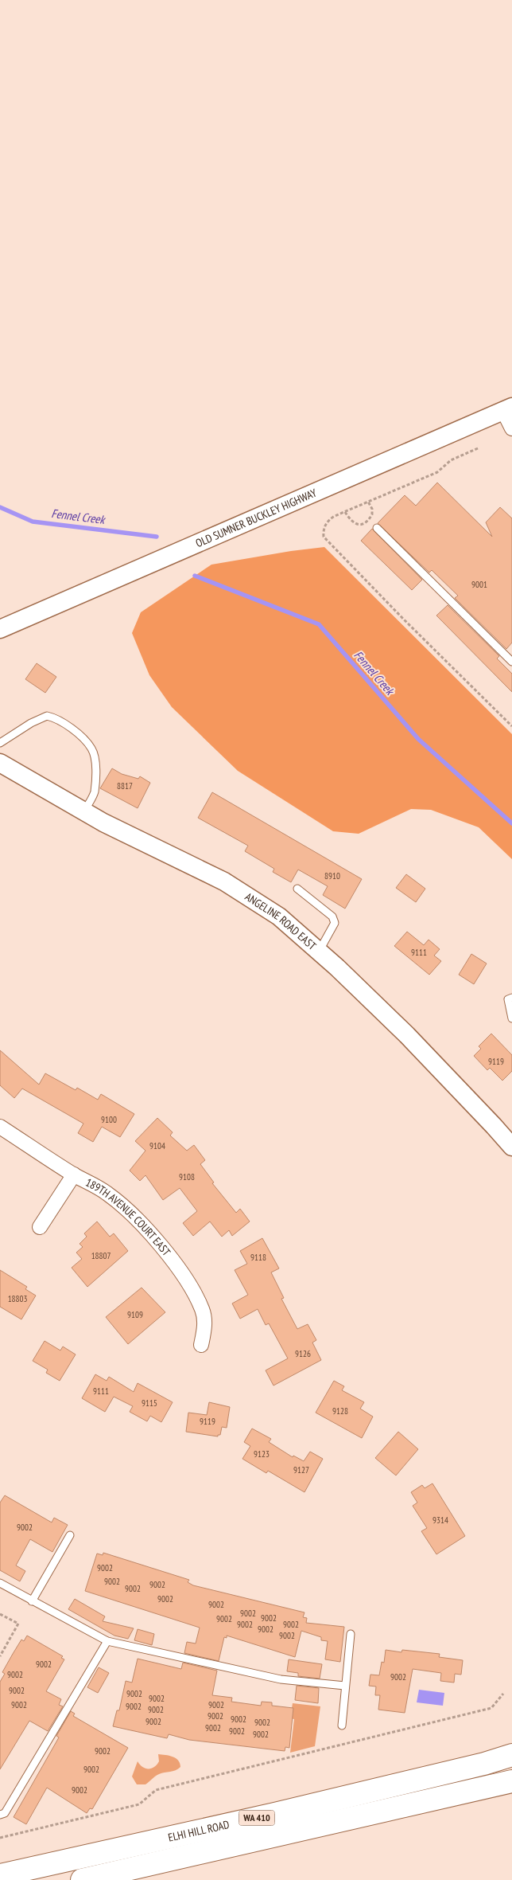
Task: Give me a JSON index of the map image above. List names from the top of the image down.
{
  "streets": {
    "highway": ["WA 410", "ELHI HILL ROAD"],
    "street": ["OLD SUMNER BUCKLEY HIGHWAY", "ANGELINE ROAD EAST", "189TH AVENUE COURT EAST"]
  },
  "water": ["Fennel Creek"],
  "house_numbers": [
    "9001",
    "8817",
    "8910",
    "9111",
    "9119",
    "9100",
    "9104",
    "9108",
    "18807",
    "9118",
    "18803",
    "9109",
    "9126",
    "9111",
    "9115",
    "9128",
    "9119",
    "9123",
    "9127",
    "9314",
    "9002",
    "9002",
    "9002",
    "9002",
    "9002",
    "9002",
    "9002",
    "9002",
    "9002",
    "9002",
    "9002",
    "9002",
    "9002",
    "9002",
    "9002",
    "9002",
    "9002",
    "9002",
    "9002",
    "9002",
    "9002",
    "9002",
    "9002",
    "9002",
    "9002",
    "9002",
    "9002",
    "9002",
    "9002",
    "9002",
    "9002",
    "9002",
    "9002",
    "9002"
  ]
}
